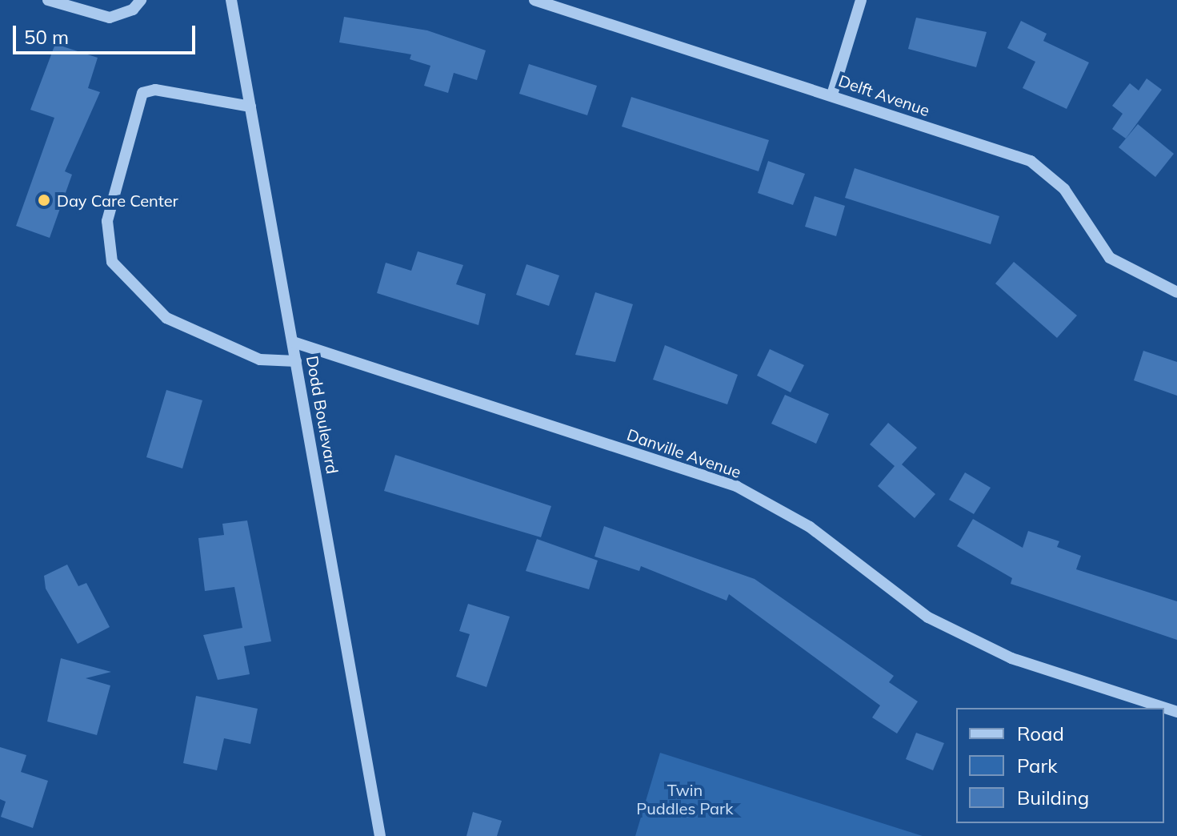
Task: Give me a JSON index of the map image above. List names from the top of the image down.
{
  "streets": {
    "street": ["Delft Avenue", "Dodd Boulevard", "Danville Avenue"]
  },
  "crossings": [
    ["Dodd Boulevard", "Danville Avenue"]
  ],
  "parks": ["Twin Puddles Park"],
  "places": ["Day Care Center"],
  "legend": ["Road", "Park", "Building"],
  "scale_bar": "50 m"
}
